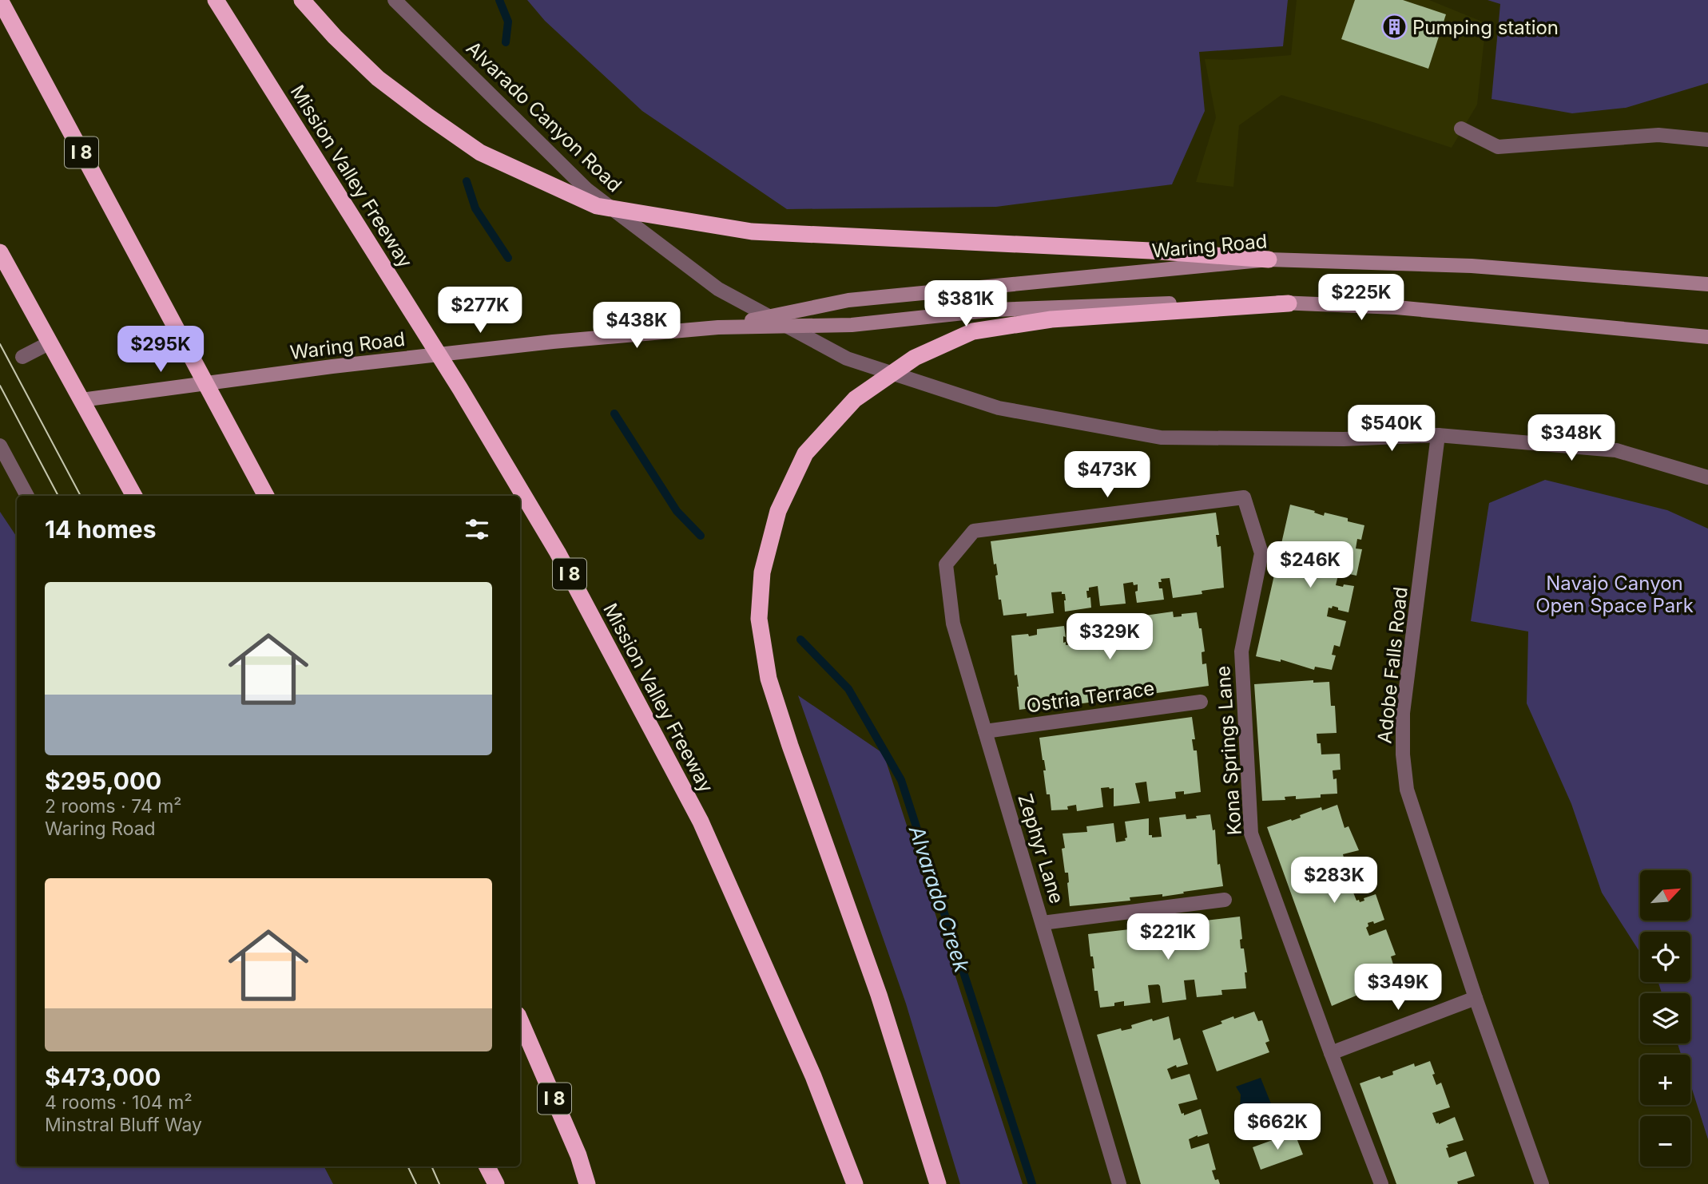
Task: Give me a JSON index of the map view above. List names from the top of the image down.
{
  "streets": {
    "highway": ["I 8", "Mission Valley Freeway"],
    "main road": ["Waring Road"],
    "street": [
      "Alvarado Canyon Road",
      "Adobe Falls Road",
      "Ostria Terrace",
      "Kona Springs Lane",
      "Zephyr Lane"
    ]
  },
  "crossings": [
    ["Alvarado Canyon Road", "Adobe Falls Road"],
    ["Ostria Terrace", "Zephyr Lane"],
    ["Kona Springs Lane", "Zephyr Lane"]
  ],
  "water": ["Alvarado Creek"],
  "parks": ["Navajo Canyon Open Space Park"],
  "places": {
    "building": ["Pumping station"]
  },
  "north": "top right",
  "page": {
    "price": [
      "$225K",
      "$381K",
      "$277K",
      "$438K",
      "$295K",
      "$540K",
      "$348K",
      "$473K",
      "$246K",
      "$329K",
      "$283K",
      "$221K",
      "$349K",
      "$662K"
    ],
    "heading": "14 homes",
    "list": [
      {
        "name": "$295,000",
        "note": "2 rooms · 74 m² · Waring Road"
      },
      {
        "name": "$473,000",
        "note": "4 rooms · 104 m² · Minstral Bluff Way"
      }
    ],
    "map_buttons": ["+", "−"]
  }
}
